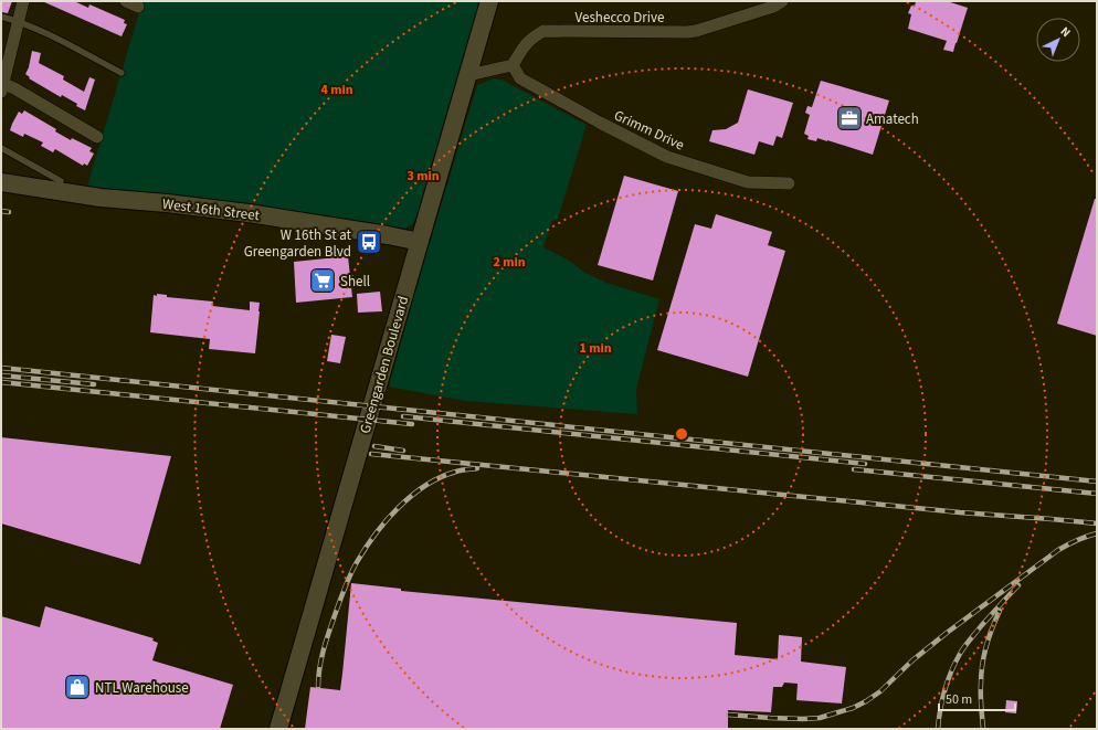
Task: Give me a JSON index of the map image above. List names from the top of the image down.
{
  "streets": {
    "street": [
      "Veshecco Drive",
      "Grimm Drive",
      "West 16th Street",
      "Greengarden Boulevard"
    ]
  },
  "crossings": [
    ["Veshecco Drive", "Grimm Drive"],
    ["West 16th Street", "Greengarden Boulevard"]
  ],
  "places": {
    "office": ["Amatech"],
    "bus stop": ["W 16th St at Greengarden Blvd"],
    "supermarket": ["Shell"],
    "shop": ["NTL Warehouse"]
  },
  "scale_bar": "50 m",
  "north": "top right",
  "rings": [
    "4 min",
    "3 min",
    "2 min",
    "1 min"
  ]
}
